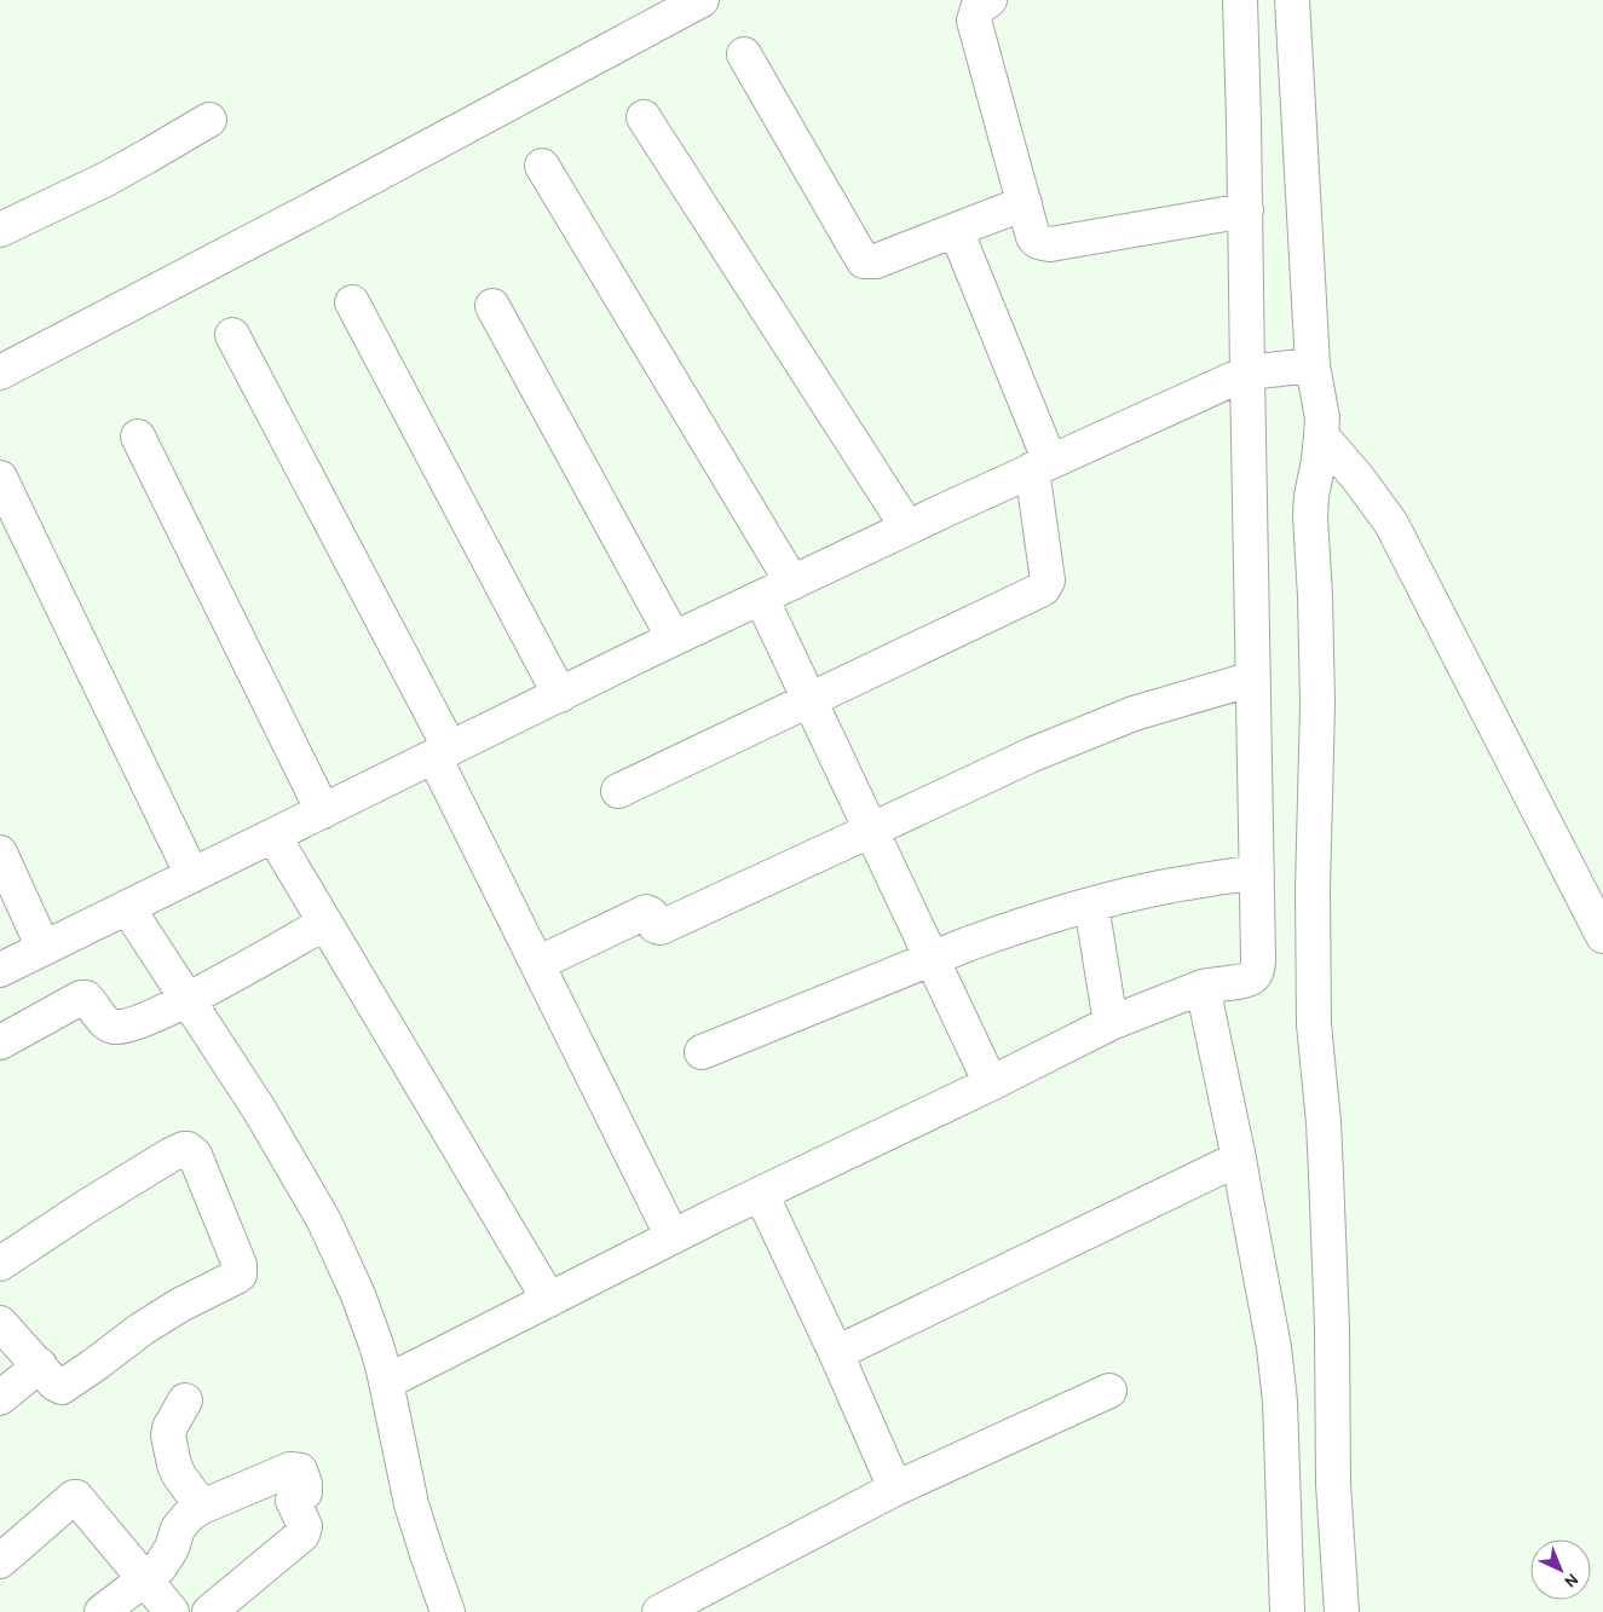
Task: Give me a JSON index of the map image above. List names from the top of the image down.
{
  "north": "bottom right"
}
